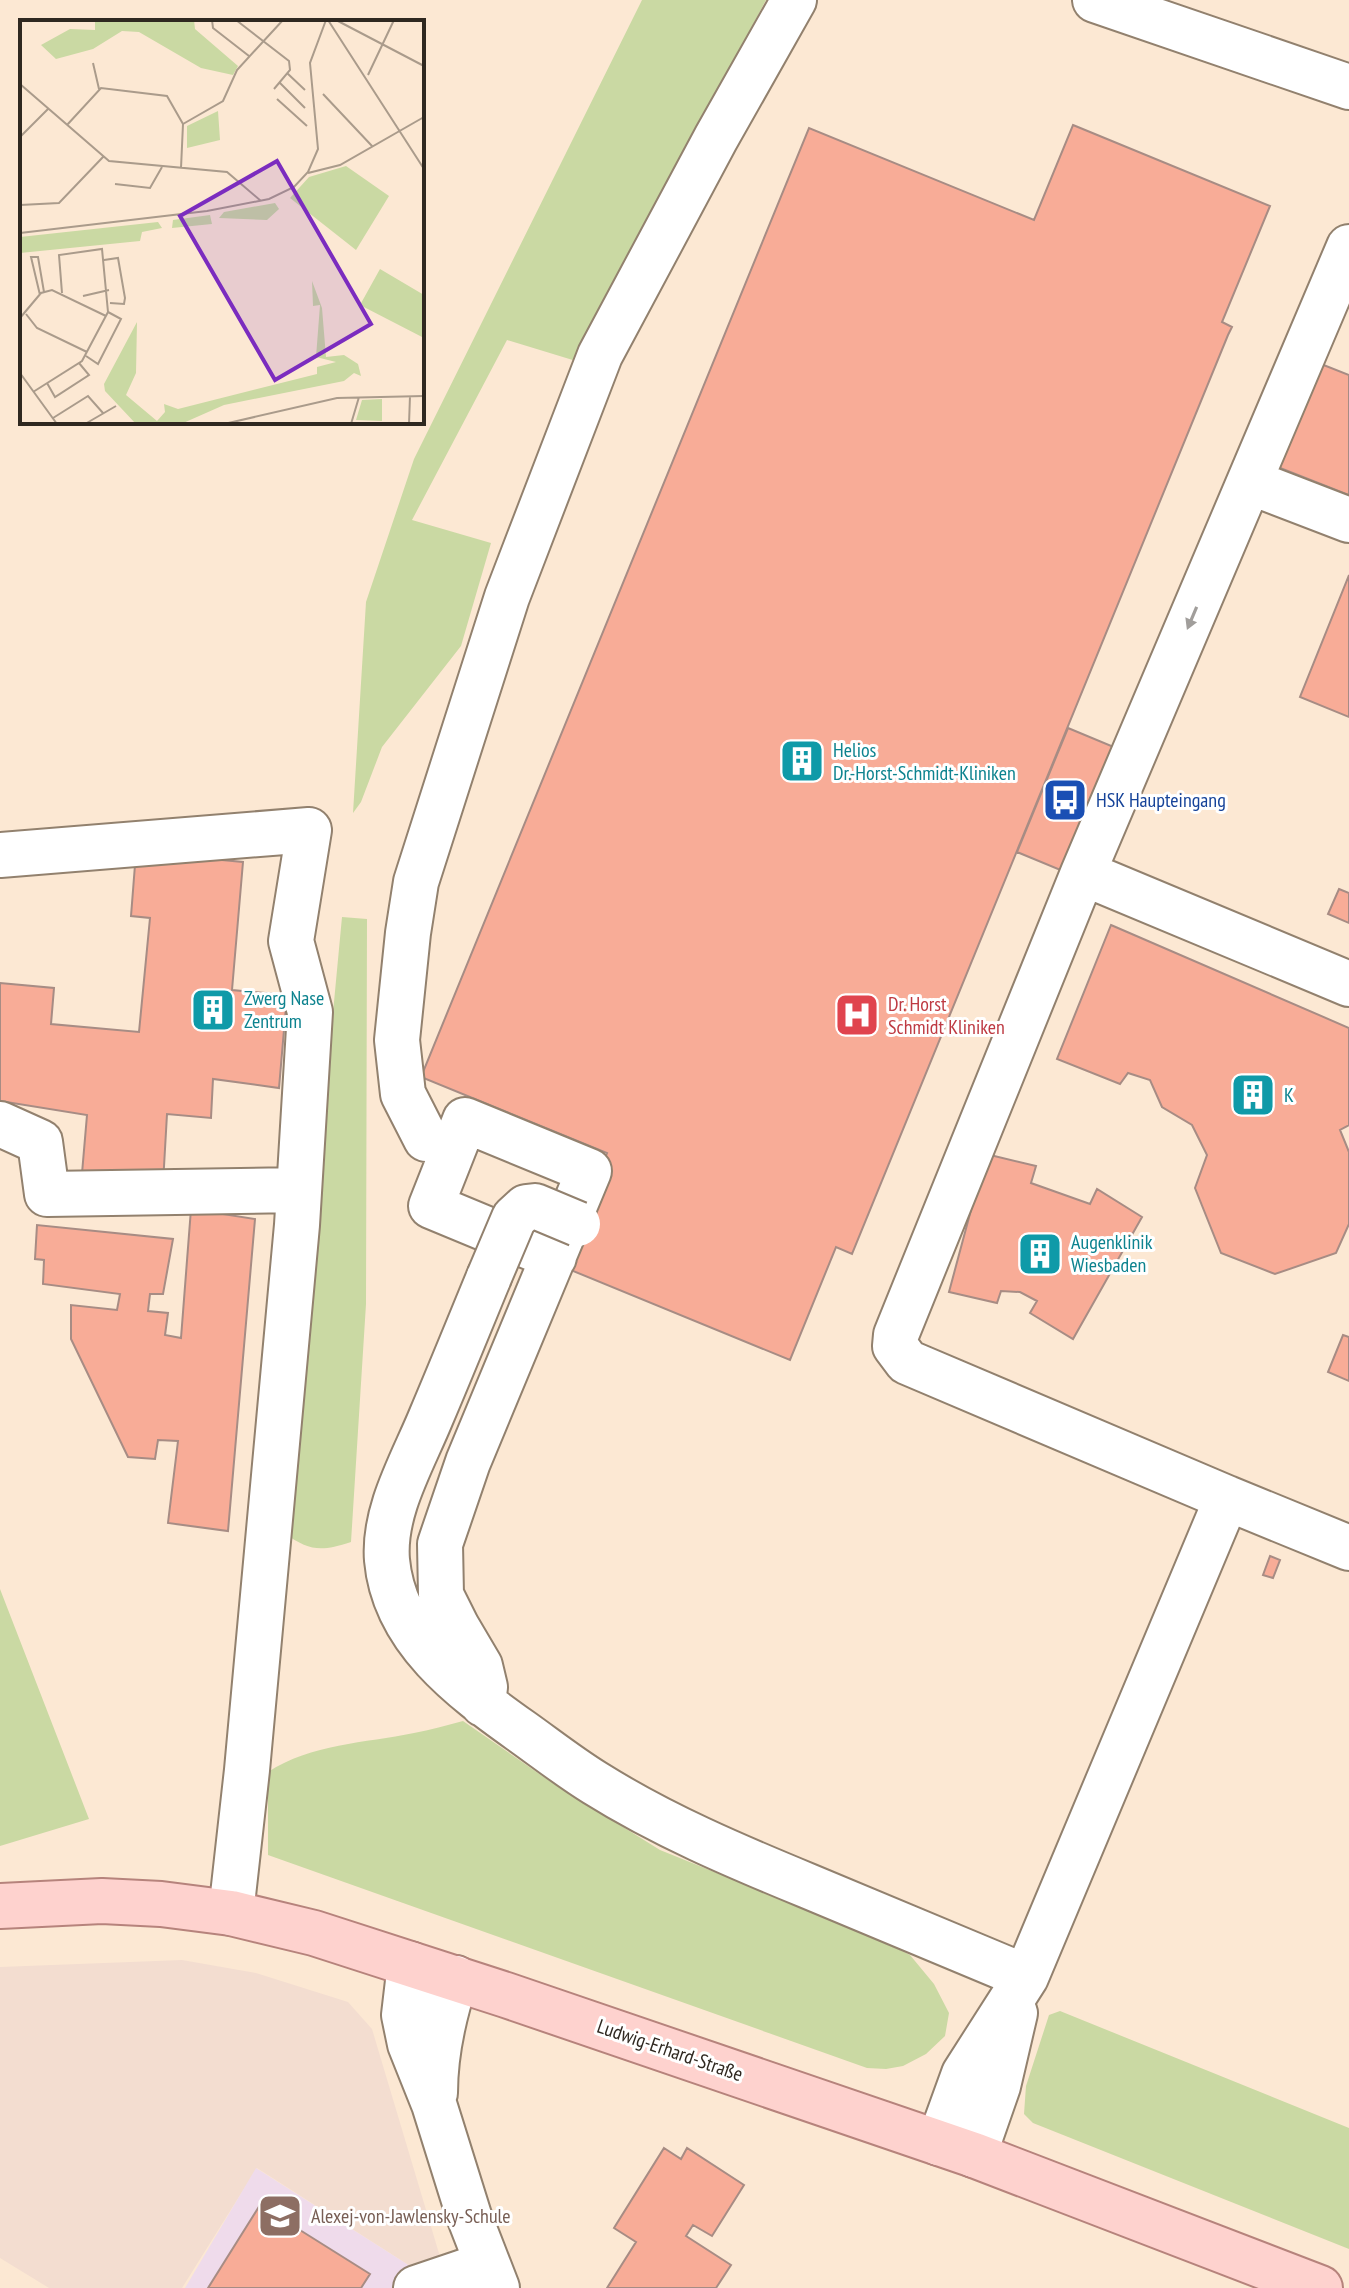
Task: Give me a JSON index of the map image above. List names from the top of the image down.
{
  "streets": {
    "main road": ["Ludwig-Erhard-Straße"]
  },
  "places": {
    "building": [
      "Helios Dr.-Horst-Schmidt-Kliniken",
      "Zwerg Nase Zentrum",
      "K",
      "Augenklinik Wiesbaden"
    ],
    "bus stop": ["HSK Haupteingang"],
    "hospital": ["Dr. Horst Schmidt Kliniken"],
    "school or university": ["Alexej-von-Jawlensky-Schule"]
  }
}
